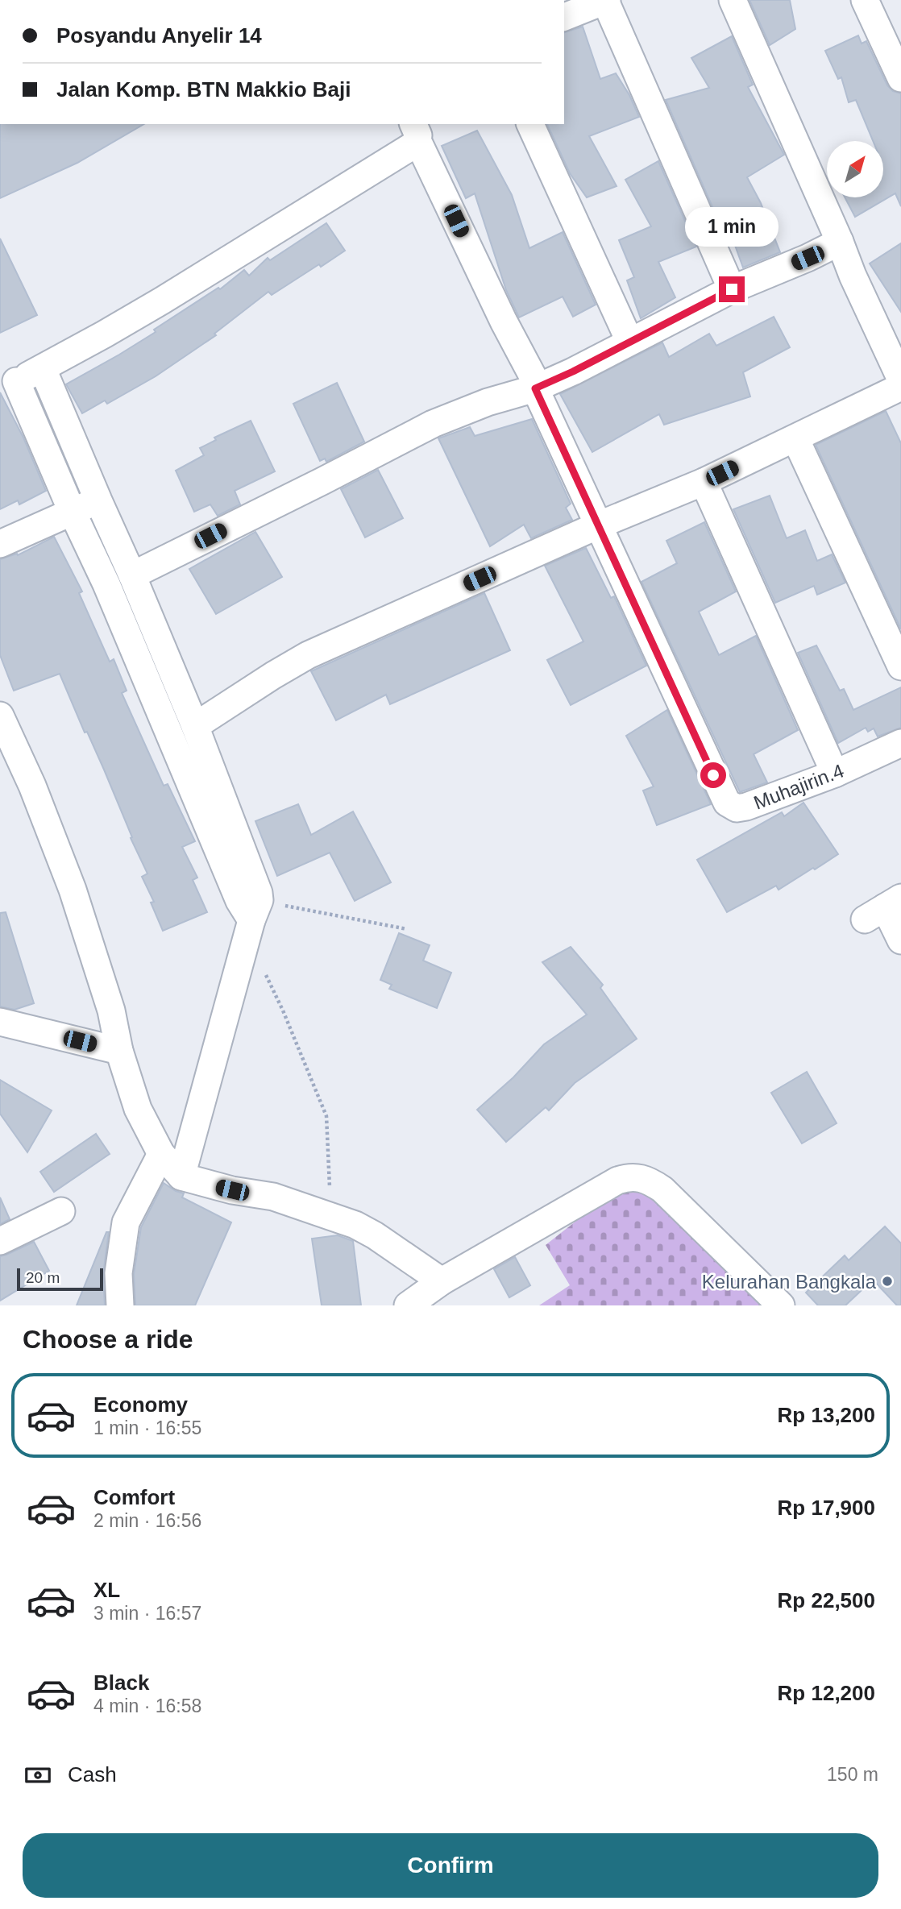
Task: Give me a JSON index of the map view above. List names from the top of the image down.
{
  "streets": {
    "street": ["Muhajirin.4"]
  },
  "places": ["Kelurahan Bangkala"],
  "scale_bar": "20 m",
  "north": "top right",
  "page": {
    "banner": ["Posyandu Anyelir 14", "Jalan Komp. BTN Makkio Baji"],
    "bubble": "1 min",
    "scale": "20 m",
    "heading": "Choose a ride",
    "list": [
      {
        "name": "Economy",
        "note": "1 min · 16:55",
        "value": "Rp 13,200"
      },
      {
        "name": "Comfort",
        "note": "2 min · 16:56",
        "value": "Rp 17,900"
      },
      {
        "name": "XL",
        "note": "3 min · 16:57",
        "value": "Rp 22,500"
      },
      {
        "name": "Black",
        "note": "4 min · 16:58",
        "value": "Rp 12,200"
      }
    ],
    "pay": ["Cash", "150 m"],
    "buttons": "Confirm"
  }
}
